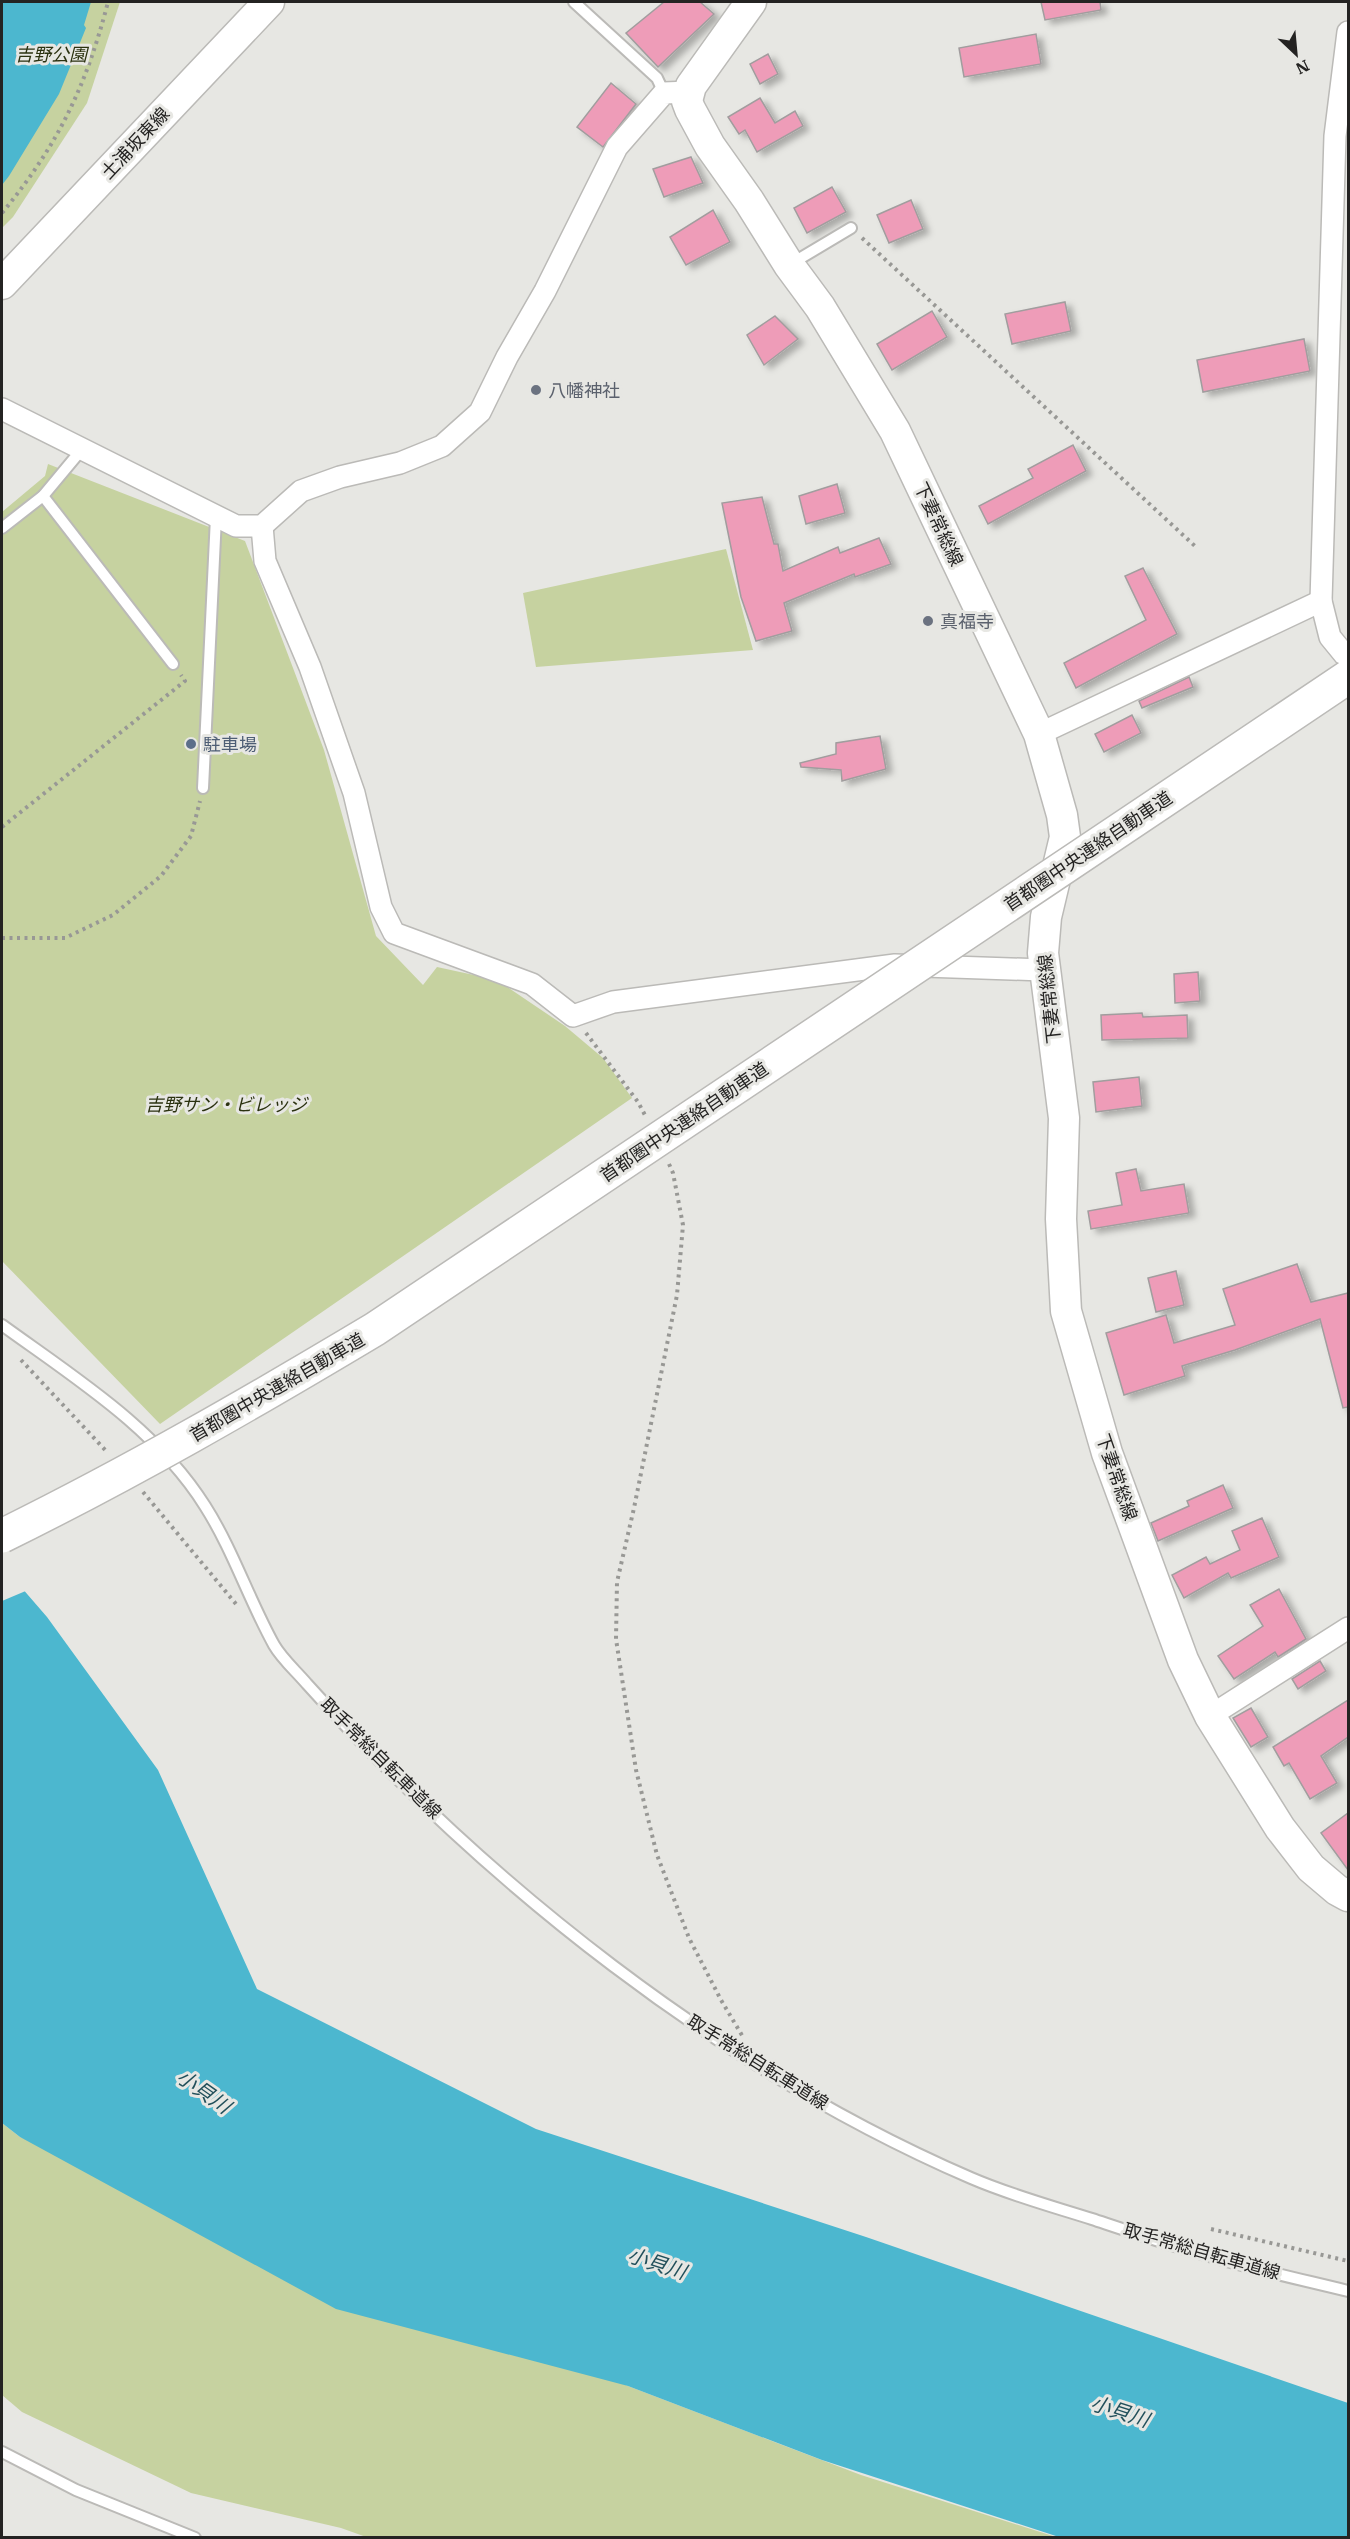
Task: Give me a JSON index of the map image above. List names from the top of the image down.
{
  "streets": {
    "highway": ["首都圏中央連絡自動車道"],
    "main road": ["土浦坂東線", "下妻常総線"],
    "lane": ["取手常総自転車道線"]
  },
  "water": ["小貝川"],
  "parks": ["吉野公園", "吉野サン・ビレッジ"],
  "places": ["八幡神社", "真福寺", "駐車場"],
  "north": "bottom right"
}
